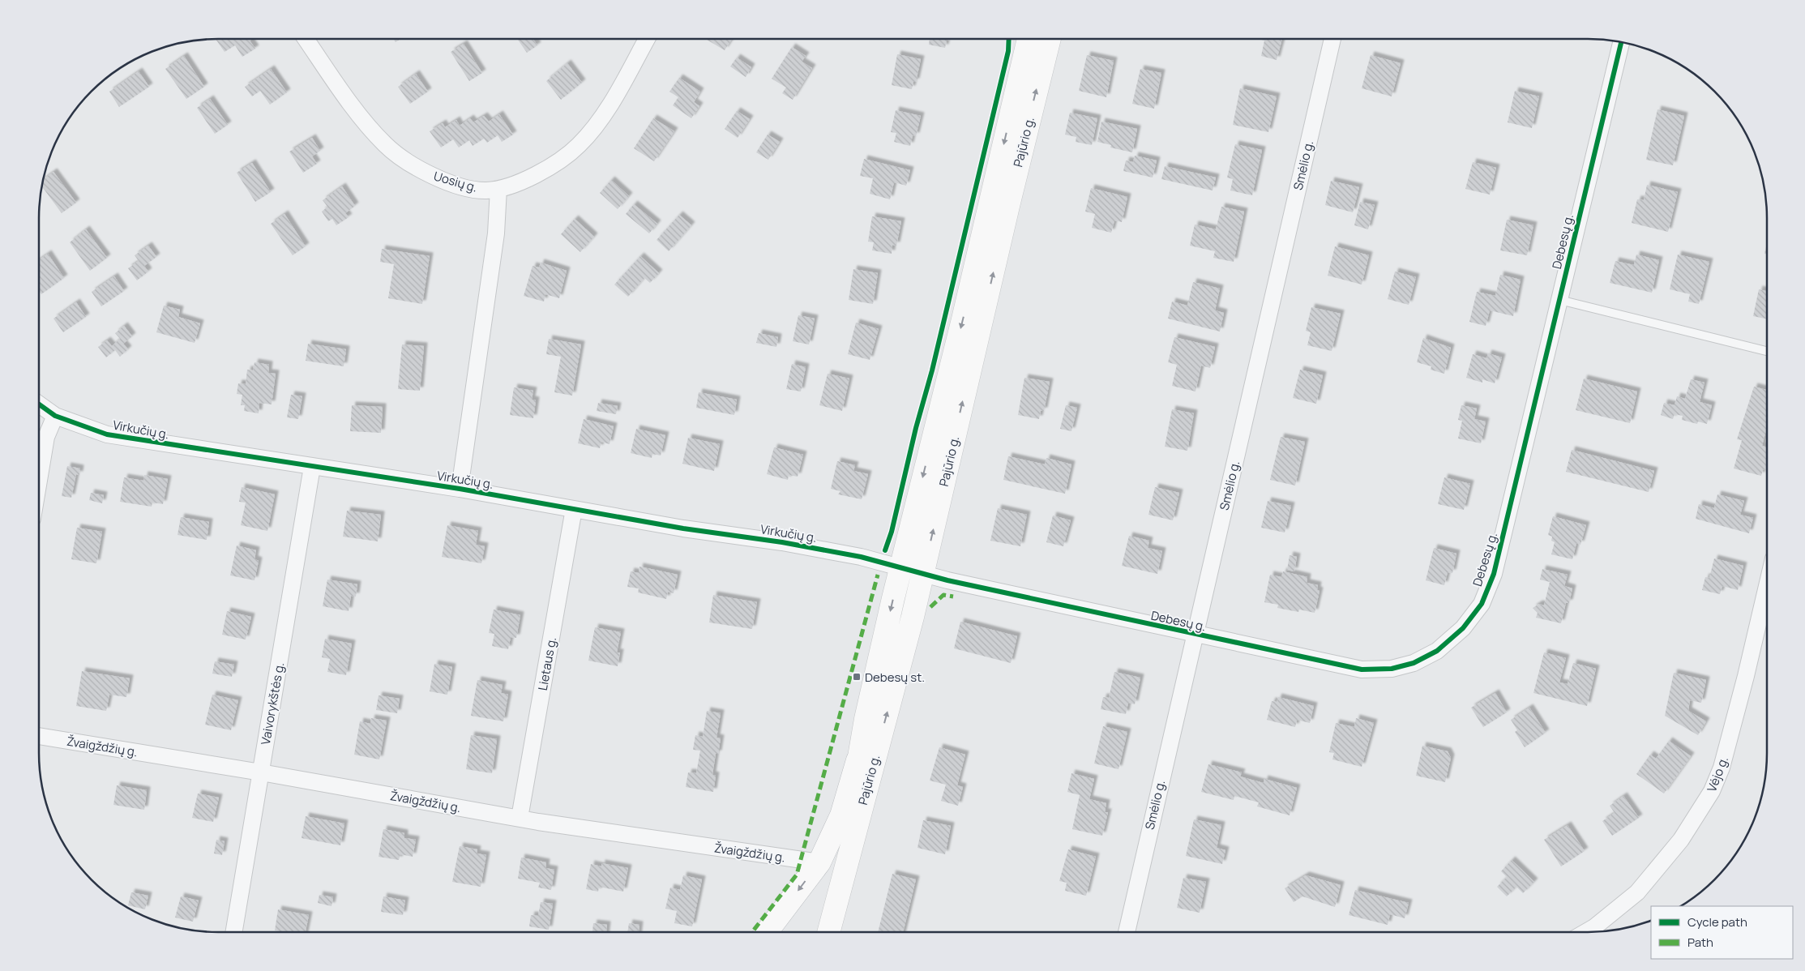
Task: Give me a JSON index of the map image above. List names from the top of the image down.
{
  "streets": {
    "main road": ["Pajūrio g."],
    "street": [
      "Smėlio g.",
      "Uosių g.",
      "Debesų g.",
      "Virkučių g.",
      "Lietaus g.",
      "Vaivorykštės g.",
      "Žvaigždžių g.",
      "Vėjo g."
    ]
  },
  "crossings": [
    ["Pajūrio g.", "Debesų g."],
    ["Pajūrio g.", "Virkučių g."],
    ["Smėlio g.", "Debesų g."],
    ["Debesų g.", "Virkučių g."],
    ["Virkučių g.", "Lietaus g."],
    ["Virkučių g.", "Vaivorykštės g."],
    ["Lietaus g.", "Žvaigždžių g."],
    ["Vaivorykštės g.", "Žvaigždžių g."]
  ],
  "places": {
    "transit": ["Debesų st."]
  },
  "legend": ["Cycle path", "Path"]
}
